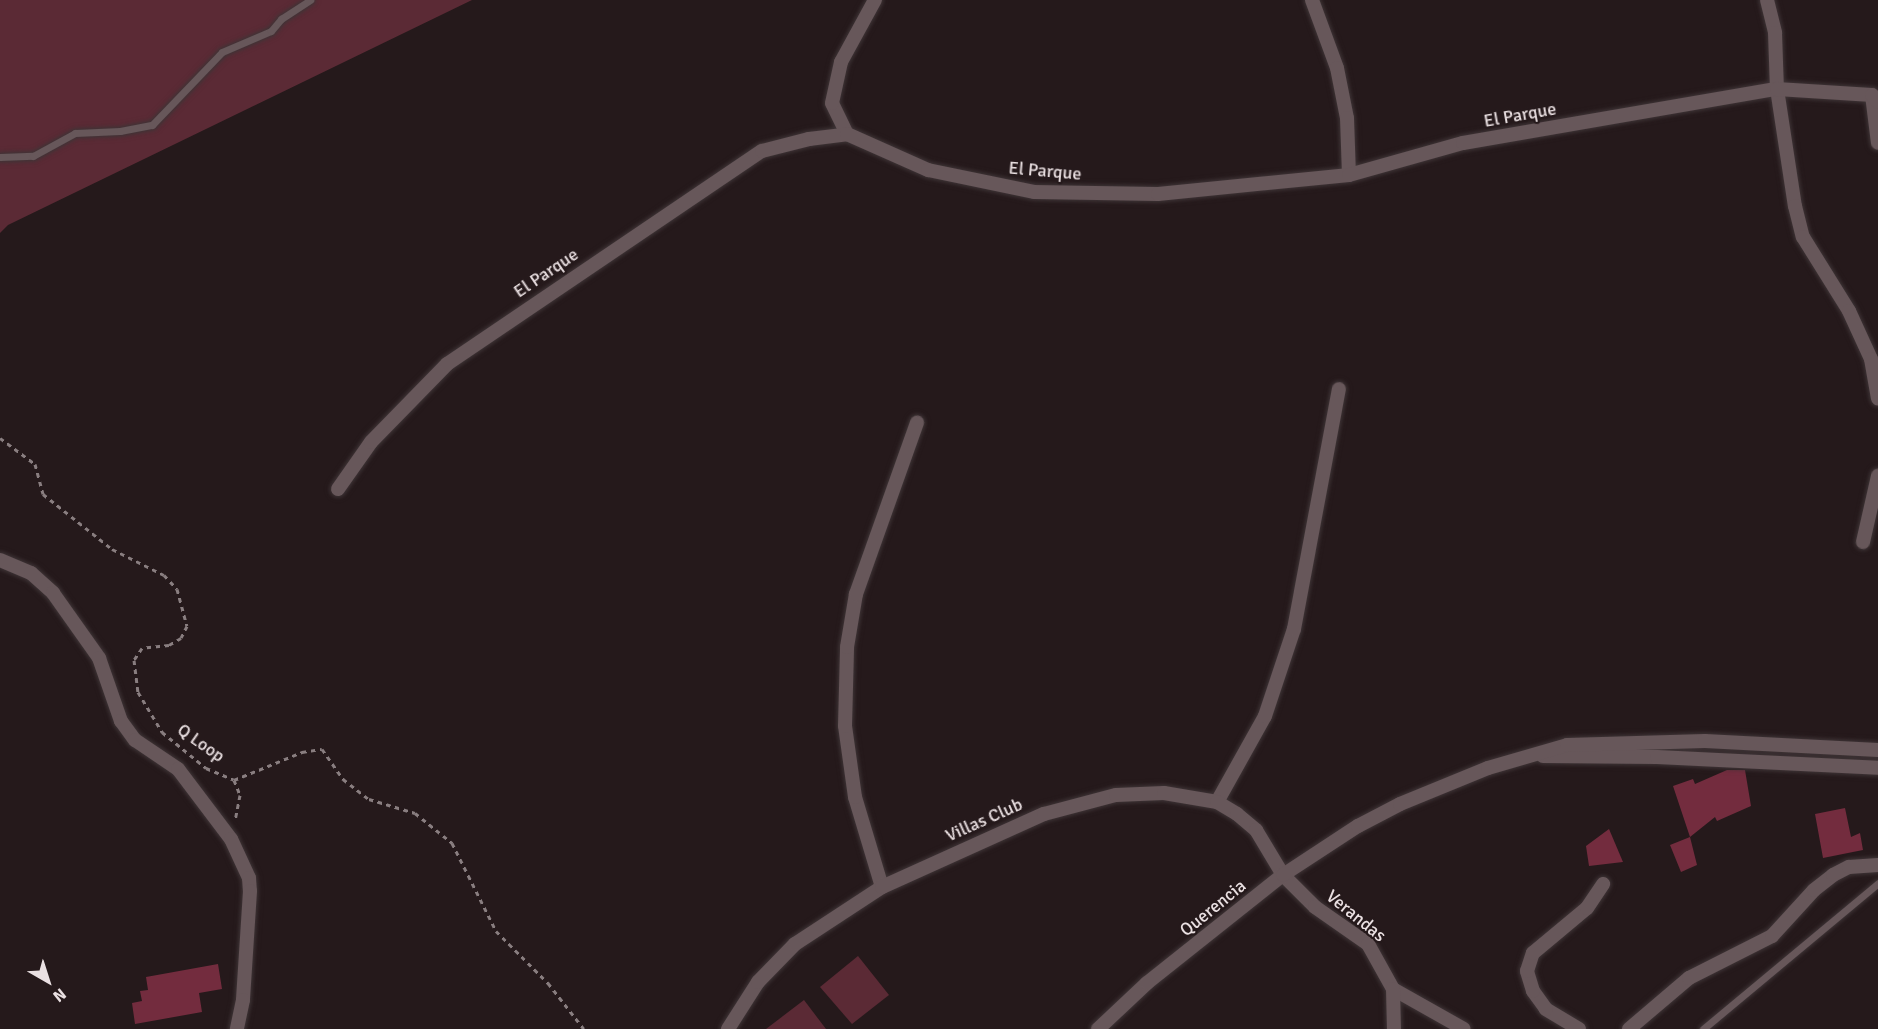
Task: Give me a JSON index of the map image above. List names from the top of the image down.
{
  "streets": {
    "street": [
      "El Parque",
      "Villas Club",
      "Querencia",
      "Verandas"
    ],
    "path": ["Q Loop"]
  },
  "crossings": [
    ["Villas Club", "Querencia"],
    ["Villas Club", "Verandas"],
    ["Querencia", "Verandas"]
  ],
  "north": "bottom right"
}
